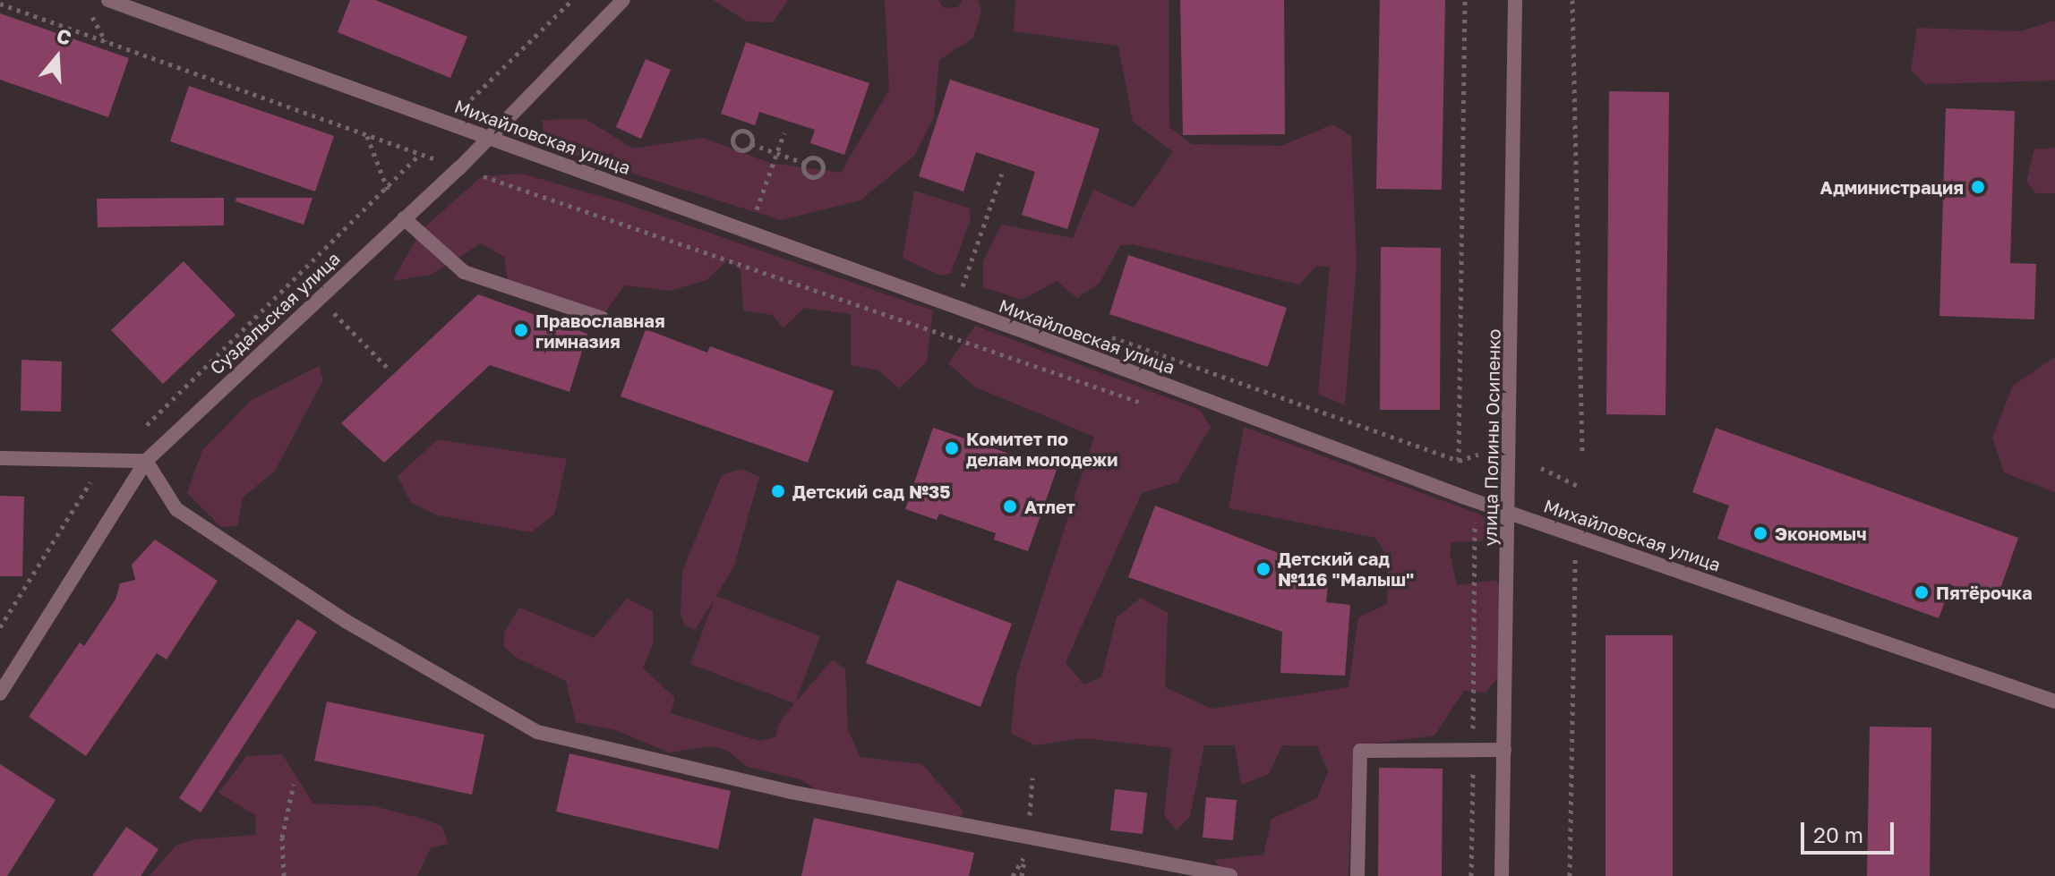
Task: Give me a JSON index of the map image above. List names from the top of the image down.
{
  "streets": {
    "street": ["Михайловская улица", "Суздальская улица", "улица Полины Осипенко"]
  },
  "crossings": [
    ["Михайловская улица", "Суздальская улица"],
    ["Михайловская улица", "улица Полины Осипенко"]
  ],
  "places": [
    "Администрация",
    "Православная гимназия",
    "Комитет по делам молодежи",
    "Детский сад №35",
    "Атлет",
    "Экономыч",
    "Детский сад №116 \"Малыш\"",
    "Пятёрочка"
  ],
  "scale_bar": "20 m",
  "north": "top"
}
